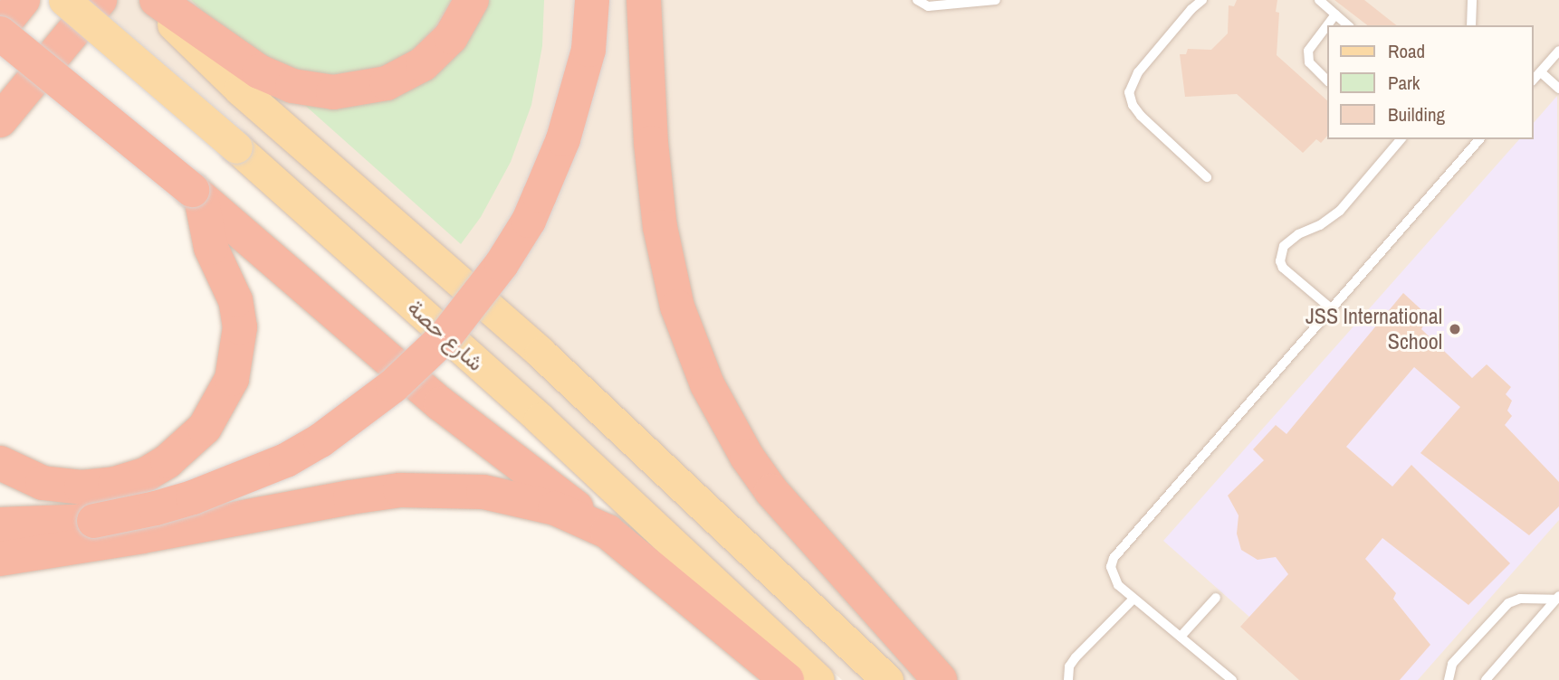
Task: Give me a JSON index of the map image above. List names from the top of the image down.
{
  "streets": {
    "main road": ["شارع حصة"]
  },
  "places": ["JSS International School"],
  "legend": ["Road", "Park", "Building"]
}
